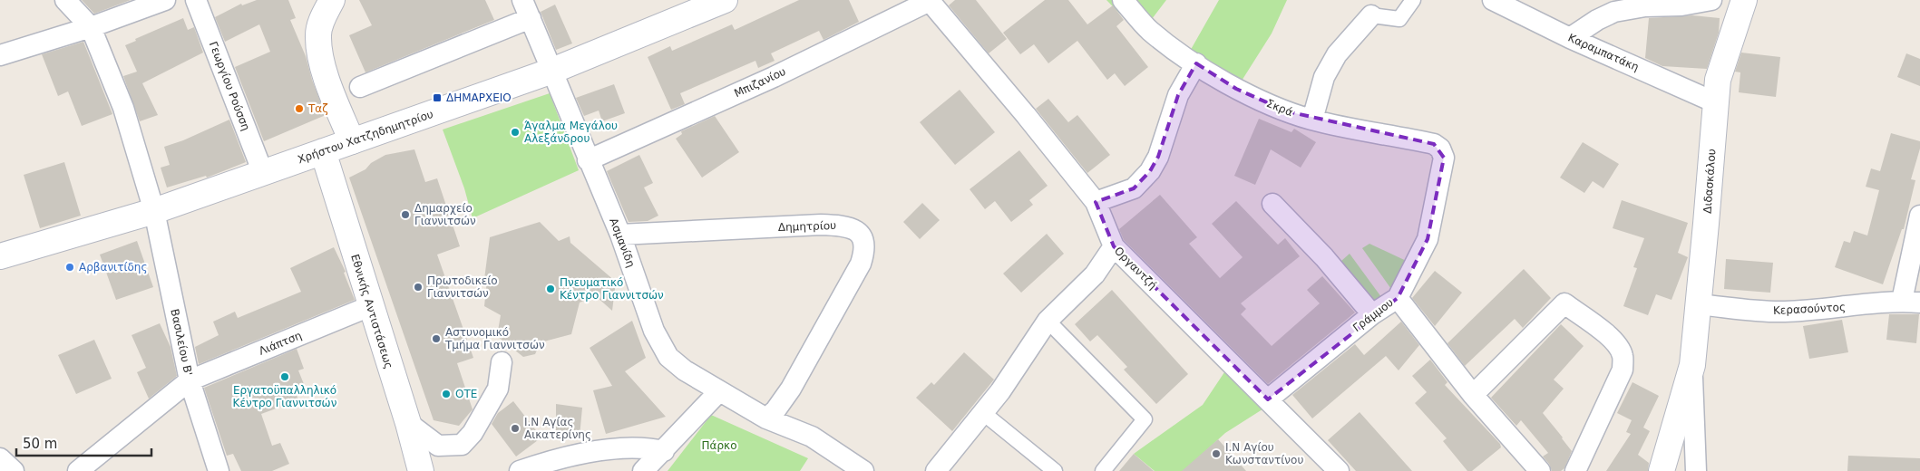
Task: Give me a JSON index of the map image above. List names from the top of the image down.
{
  "streets": {
    "main road": ["Χρήστου Χατζηδημητρίου", "Διδασκάλου", "Εθνικής Αντιστάσεως"],
    "street": [
      "Καραμπατάκη",
      "Μπιζανίου",
      "Γεωργίου Ρούσση",
      "Σκρά",
      "Δημητρίου",
      "Ασμανίδη",
      "Οργαντζή",
      "Κερασούντος",
      "Γράμμου",
      "Βασιλείου Β'",
      "Λιάπτση"
    ]
  },
  "crossings": [
    ["Καραμπατάκη", "Διδασκάλου"],
    ["Μπιζανίου", "Ασμανίδη"],
    ["Μπιζανίου", "Οργαντζή"],
    ["Γεωργίου Ρούσση", "Χρήστου Χατζηδημητρίου"],
    ["Σκρά", "Γράμμου"],
    ["Χρήστου Χατζηδημητρίου", "Ασμανίδη"],
    ["Χρήστου Χατζηδημητρίου", "Εθνικής Αντιστάσεως"],
    ["Χρήστου Χατζηδημητρίου", "Βασιλείου Β'"],
    ["Διδασκάλου", "Κερασούντος"],
    ["Δημητρίου", "Ασμανίδη"],
    ["Οργαντζή", "Γράμμου"],
    ["Εθνικής Αντιστάσεως", "Λιάπτση"],
    ["Βασιλείου Β'", "Λιάπτση"]
  ],
  "parks": ["Πάρκο"],
  "places": {
    "transit": ["ΔΗΜΑΡΧΕΙΟ"],
    "other": [
      "Ταζ",
      "Άγαλμα Μεγάλου Αλεξάνδρου",
      "Δημαρχείο Γιαννιτσών",
      "Αρβανιτίδης",
      "Πρωτοδικείο Γιαννιτσών",
      "Πνευματικό Κέντρο Γιαννιτσών",
      "Αστυνομικό Τμήμα Γιαννιτσών",
      "Εργατοϋπαλληλικό Κέντρο Γιαννιτσών",
      "ΟΤΕ",
      "Ι.Ν Αγίας Αικατερίνης",
      "Ι.Ν Αγίου Κωνσταντίνου"
    ]
  },
  "scale_bar": "50 m"
}
